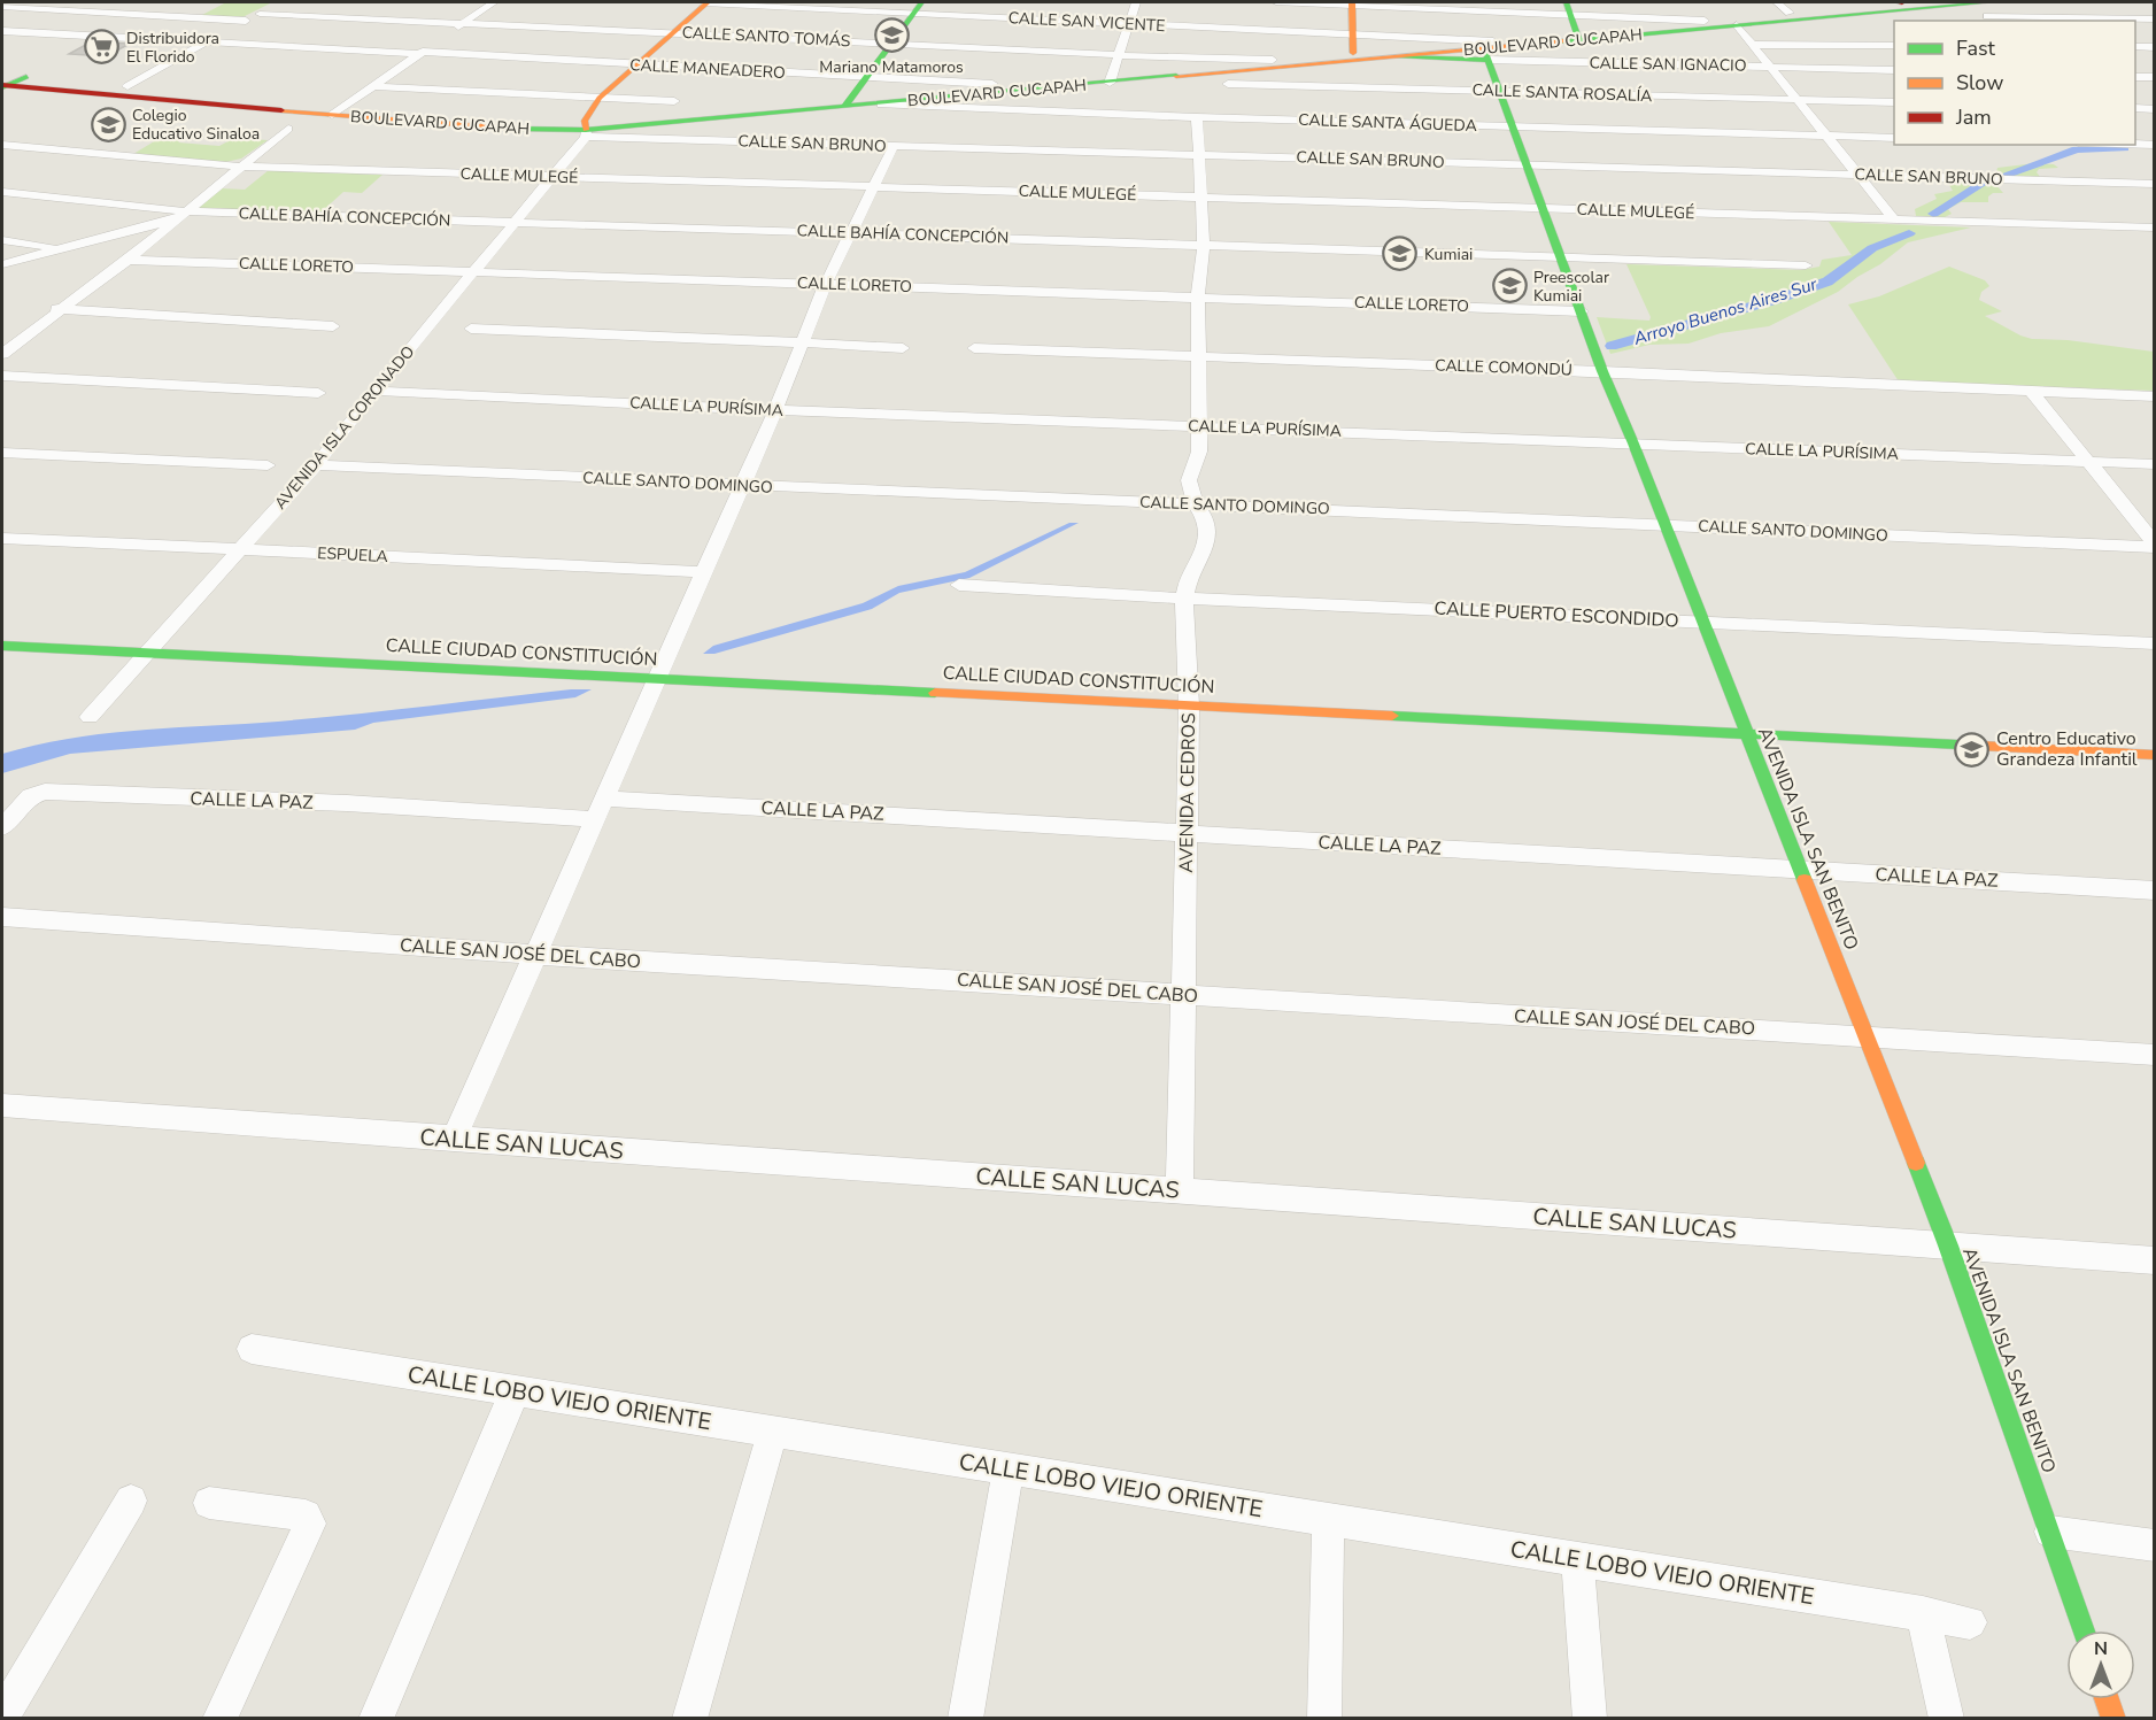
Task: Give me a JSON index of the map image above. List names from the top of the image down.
{
  "streets": {
    "main road": [
      "CALLE SAN VICENTE",
      "BOULEVARD CUCAPAH",
      "CALLE CIUDAD CONSTITUCIÓN",
      "AVENIDA ISLA SAN BENITO"
    ],
    "street": [
      "CALLE SANTO TOMÁS",
      "CALLE SAN IGNACIO",
      "CALLE MANEADERO",
      "CALLE SANTA ROSALÍA",
      "CALLE SANTA ÁGUEDA",
      "CALLE SAN BRUNO",
      "CALLE MULEGÉ",
      "CALLE BAHÍA CONCEPCIÓN",
      "CALLE LORETO",
      "CALLE COMONDÚ",
      "CALLE LA PURÍSIMA",
      "AVENIDA ISLA CORONADO",
      "CALLE SANTO DOMINGO",
      "ESPUELA",
      "CALLE PUERTO ESCONDIDO",
      "AVENIDA CEDROS",
      "CALLE LA PAZ",
      "CALLE SAN JOSÉ DEL CABO",
      "CALLE SAN LUCAS",
      "CALLE LOBO VIEJO ORIENTE"
    ]
  },
  "crossings": [
    ["CALLE SAN VICENTE", "BOULEVARD CUCAPAH"],
    ["CALLE SAN VICENTE", "CALLE SAN IGNACIO"],
    ["CALLE SAN VICENTE", "AVENIDA ISLA SAN BENITO"],
    ["CALLE SANTO TOMÁS", "BOULEVARD CUCAPAH"],
    ["BOULEVARD CUCAPAH", "CALLE SAN IGNACIO"],
    ["BOULEVARD CUCAPAH", "CALLE MANEADERO"],
    ["BOULEVARD CUCAPAH", "CALLE SANTA ÁGUEDA"],
    ["BOULEVARD CUCAPAH", "CALLE SAN BRUNO"],
    ["BOULEVARD CUCAPAH", "AVENIDA ISLA CORONADO"],
    ["BOULEVARD CUCAPAH", "AVENIDA ISLA SAN BENITO"],
    ["CALLE SAN IGNACIO", "AVENIDA ISLA SAN BENITO"],
    ["CALLE SANTA ROSALÍA", "AVENIDA ISLA SAN BENITO"],
    ["CALLE SANTA ÁGUEDA", "AVENIDA CEDROS"],
    ["CALLE SANTA ÁGUEDA", "AVENIDA ISLA SAN BENITO"],
    ["CALLE SAN BRUNO", "AVENIDA ISLA CORONADO"],
    ["CALLE SAN BRUNO", "AVENIDA CEDROS"],
    ["CALLE SAN BRUNO", "AVENIDA ISLA SAN BENITO"],
    ["CALLE MULEGÉ", "AVENIDA ISLA CORONADO"],
    ["CALLE MULEGÉ", "AVENIDA CEDROS"],
    ["CALLE MULEGÉ", "AVENIDA ISLA SAN BENITO"],
    ["CALLE BAHÍA CONCEPCIÓN", "AVENIDA ISLA CORONADO"],
    ["CALLE BAHÍA CONCEPCIÓN", "AVENIDA CEDROS"],
    ["CALLE BAHÍA CONCEPCIÓN", "AVENIDA ISLA SAN BENITO"],
    ["CALLE LORETO", "AVENIDA ISLA CORONADO"],
    ["CALLE LORETO", "AVENIDA CEDROS"],
    ["CALLE LORETO", "AVENIDA ISLA SAN BENITO"],
    ["CALLE COMONDÚ", "AVENIDA CEDROS"],
    ["CALLE COMONDÚ", "AVENIDA ISLA SAN BENITO"],
    ["CALLE LA PURÍSIMA", "AVENIDA ISLA CORONADO"],
    ["CALLE LA PURÍSIMA", "AVENIDA CEDROS"],
    ["CALLE LA PURÍSIMA", "AVENIDA ISLA SAN BENITO"],
    ["AVENIDA ISLA CORONADO", "CALLE SANTO DOMINGO"],
    ["AVENIDA ISLA CORONADO", "ESPUELA"],
    ["AVENIDA ISLA CORONADO", "CALLE CIUDAD CONSTITUCIÓN"],
    ["CALLE SANTO DOMINGO", "AVENIDA CEDROS"],
    ["CALLE SANTO DOMINGO", "AVENIDA ISLA SAN BENITO"],
    ["CALLE PUERTO ESCONDIDO", "AVENIDA CEDROS"],
    ["CALLE PUERTO ESCONDIDO", "AVENIDA ISLA SAN BENITO"],
    ["CALLE CIUDAD CONSTITUCIÓN", "AVENIDA CEDROS"],
    ["CALLE CIUDAD CONSTITUCIÓN", "AVENIDA ISLA SAN BENITO"],
    ["AVENIDA CEDROS", "CALLE LA PAZ"],
    ["AVENIDA CEDROS", "CALLE SAN JOSÉ DEL CABO"],
    ["AVENIDA CEDROS", "CALLE SAN LUCAS"],
    ["CALLE LA PAZ", "AVENIDA ISLA SAN BENITO"],
    ["AVENIDA ISLA SAN BENITO", "CALLE SAN JOSÉ DEL CABO"],
    ["AVENIDA ISLA SAN BENITO", "CALLE SAN LUCAS"]
  ],
  "water": ["Arroyo Buenos Aires Sur"],
  "places": {
    "school or university": [
      "Mariano Matamoros",
      "Colegio Educativo Sinaloa",
      "Kumiai",
      "Preescolar Kumiai",
      "Centro Educativo Grandeza Infantil"
    ],
    "supermarket": ["Distribuidora El Florido"]
  },
  "legend": ["Fast", "Slow", "Jam"],
  "north": "top"
}
